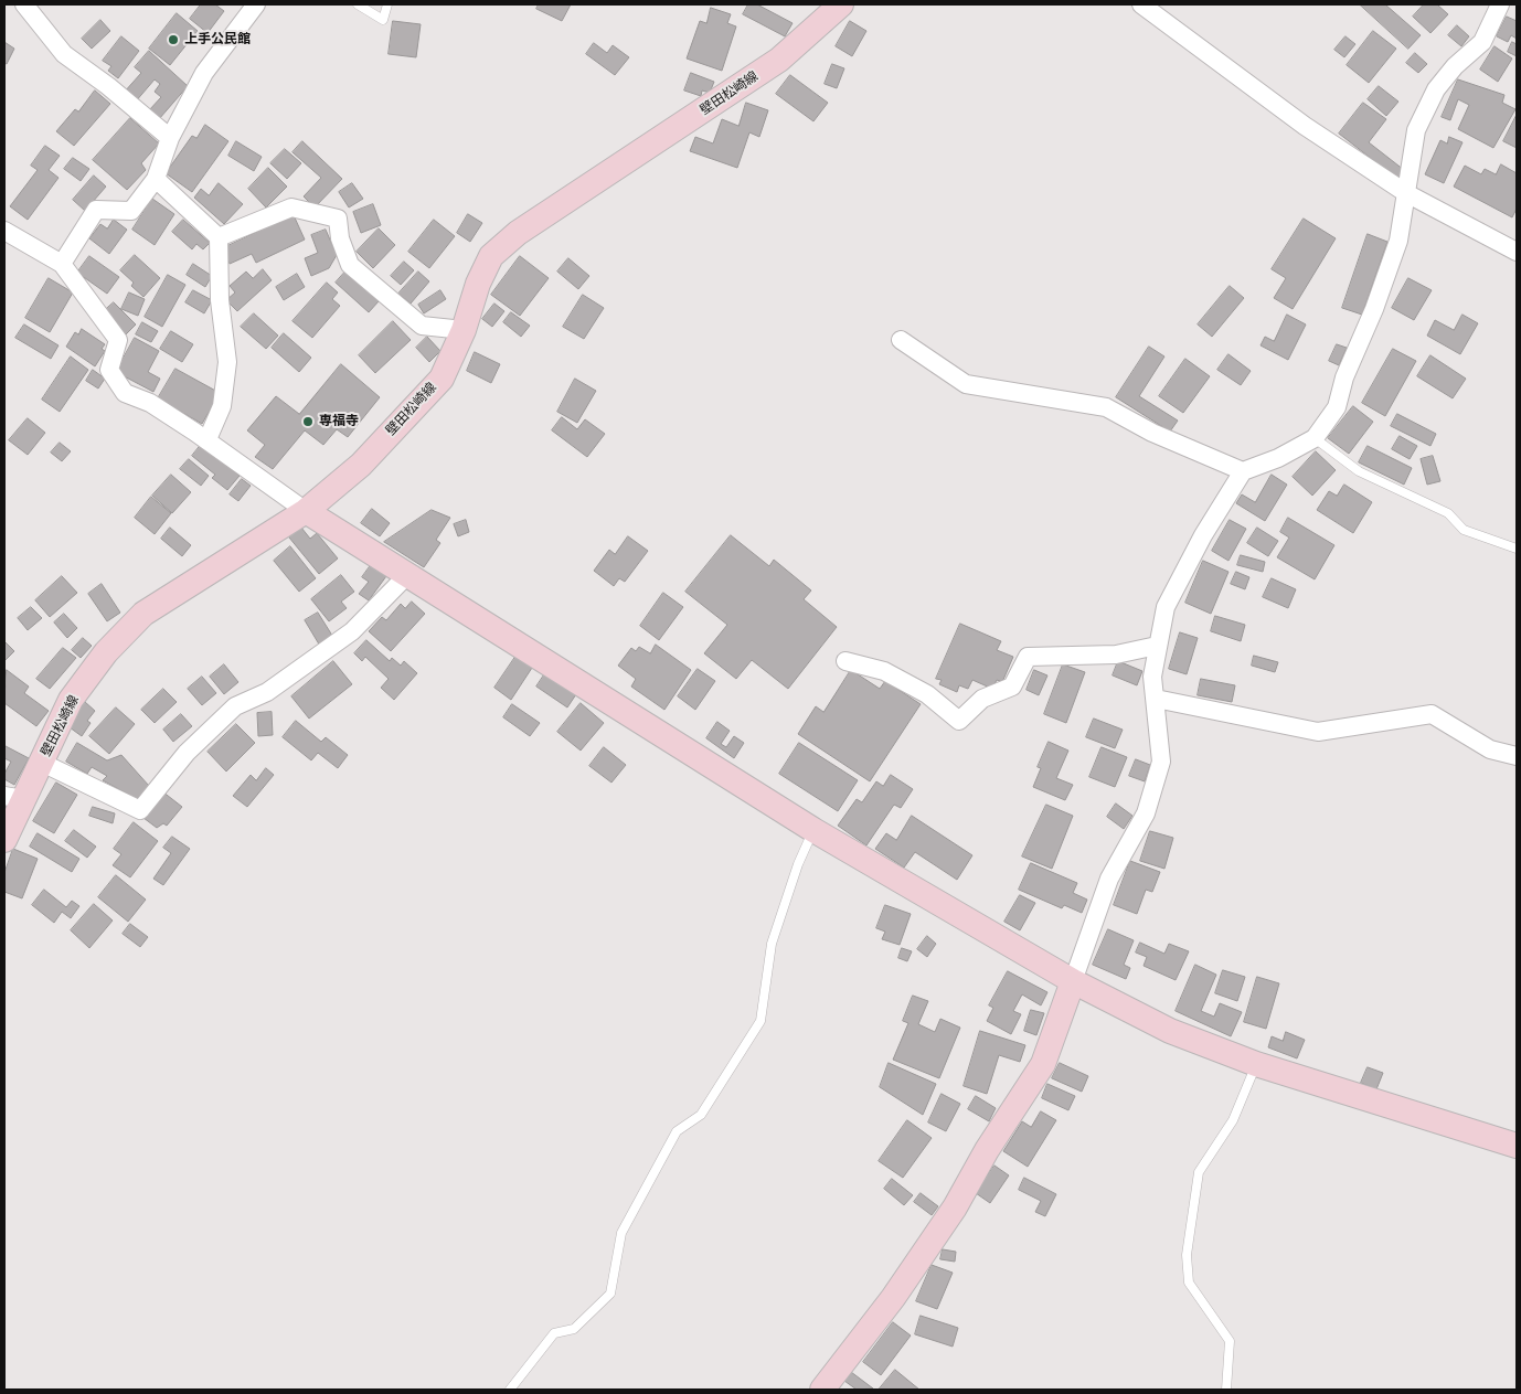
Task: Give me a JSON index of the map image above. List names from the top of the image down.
{
  "streets": {
    "street": ["壁田松崎線"]
  },
  "places": ["上手公民館", "専福寺"]
}
